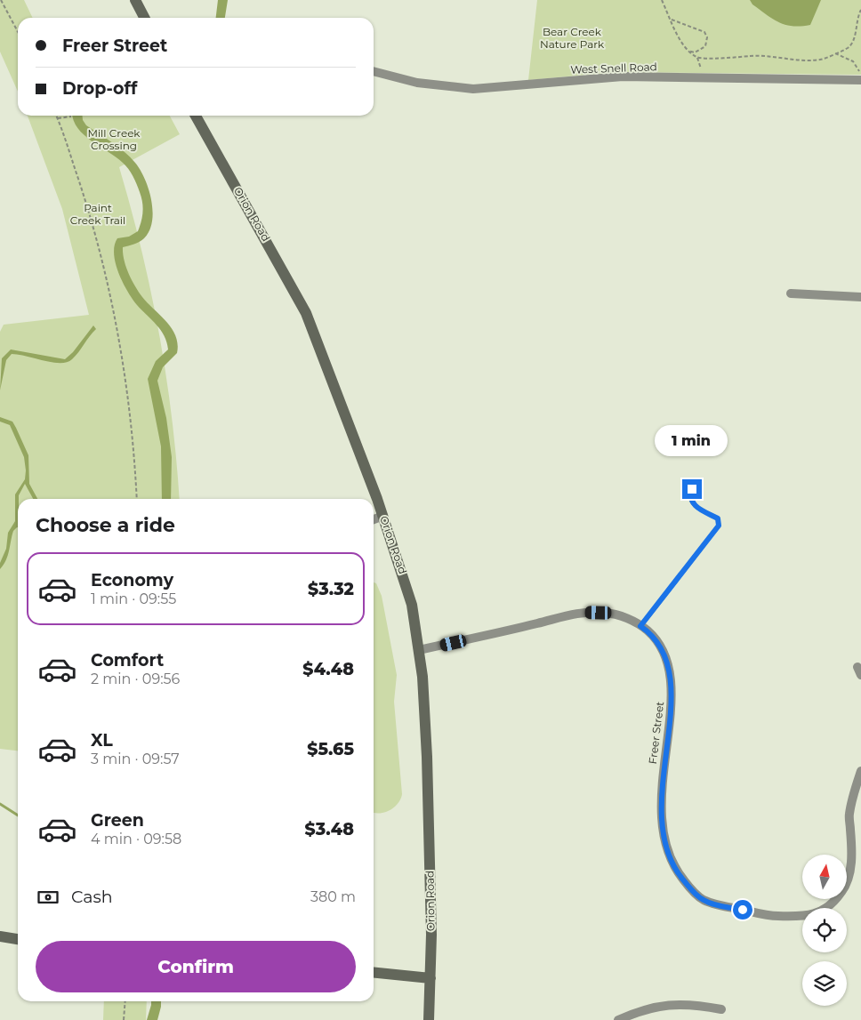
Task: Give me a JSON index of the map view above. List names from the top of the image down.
{
  "streets": {
    "street": ["West Snell Road", "Orion Road", "Freer Street"]
  },
  "crossings": [
    ["Orion Road", "Freer Street"]
  ],
  "parks": ["Bear Creek Nature Park", "Mill Creek Crossing", "Paint Creek Trail"],
  "north": "top",
  "page": {
    "banner": ["Freer Street", "Drop-off"],
    "bubble": "1 min",
    "heading": "Choose a ride",
    "list": [
      {
        "name": "Economy",
        "note": "1 min · 09:55",
        "value": "$3.32"
      },
      {
        "name": "Comfort",
        "note": "2 min · 09:56",
        "value": "$4.48"
      },
      {
        "name": "XL",
        "note": "3 min · 09:57",
        "value": "$5.65"
      },
      {
        "name": "Green",
        "note": "4 min · 09:58",
        "value": "$3.48"
      }
    ],
    "pay": ["Cash", "380 m"],
    "buttons": "Confirm"
  }
}
